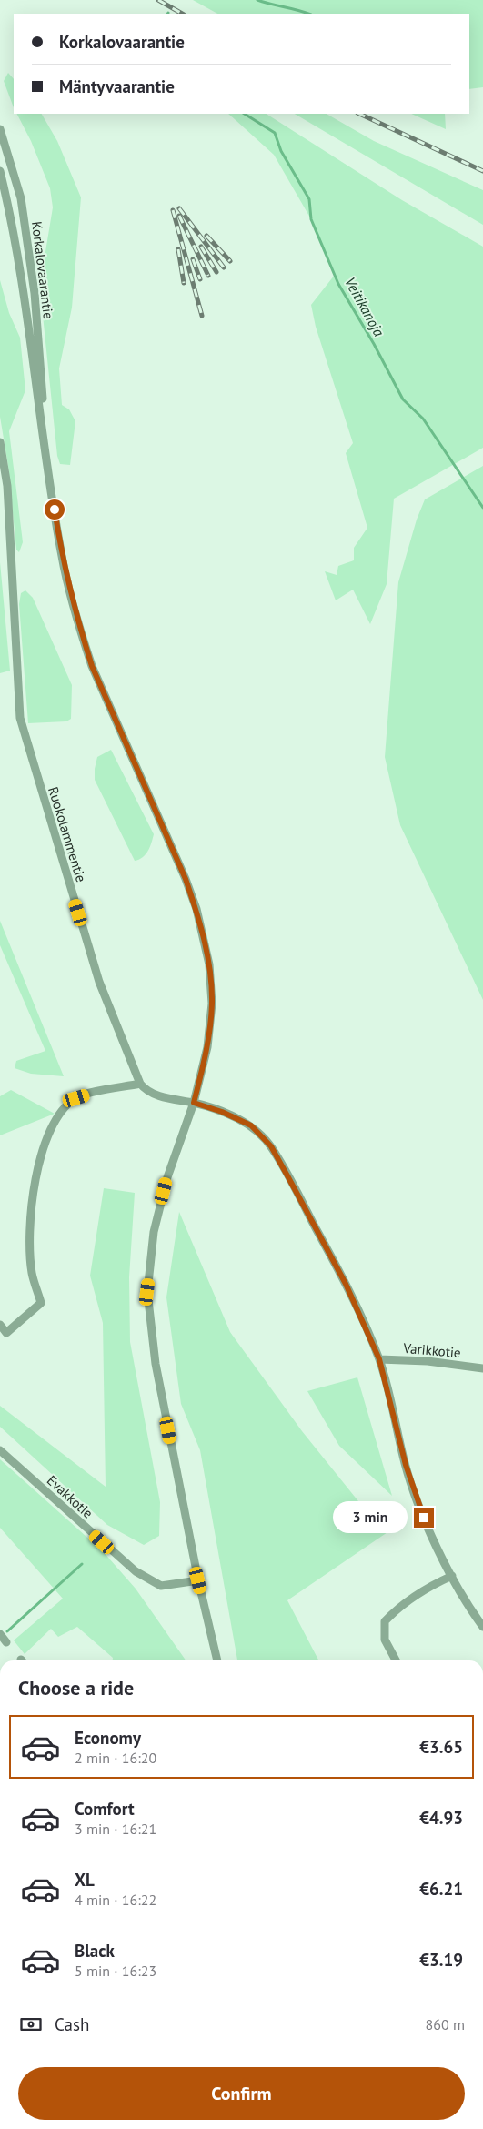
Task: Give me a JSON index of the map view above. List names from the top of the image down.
{
  "streets": {
    "street": [
      "Korkalovaarantie",
      "Ruokolammentie",
      "Varikkotie",
      "Evakkotie"
    ]
  },
  "crossings": [
    ["Korkalovaarantie", "Evakkotie"]
  ],
  "water": ["Veitikanoja"],
  "page": {
    "banner": ["Korkalovaarantie", "Mäntyvaarantie"],
    "bubble": "3 min",
    "heading": "Choose a ride",
    "list": [
      {
        "name": "Economy",
        "note": "2 min · 16:20",
        "value": "€3.65"
      },
      {
        "name": "Comfort",
        "note": "3 min · 16:21",
        "value": "€4.93"
      },
      {
        "name": "XL",
        "note": "4 min · 16:22",
        "value": "€6.21"
      },
      {
        "name": "Black",
        "note": "5 min · 16:23",
        "value": "€3.19"
      }
    ],
    "pay": ["Cash", "860 m"],
    "buttons": "Confirm"
  }
}
